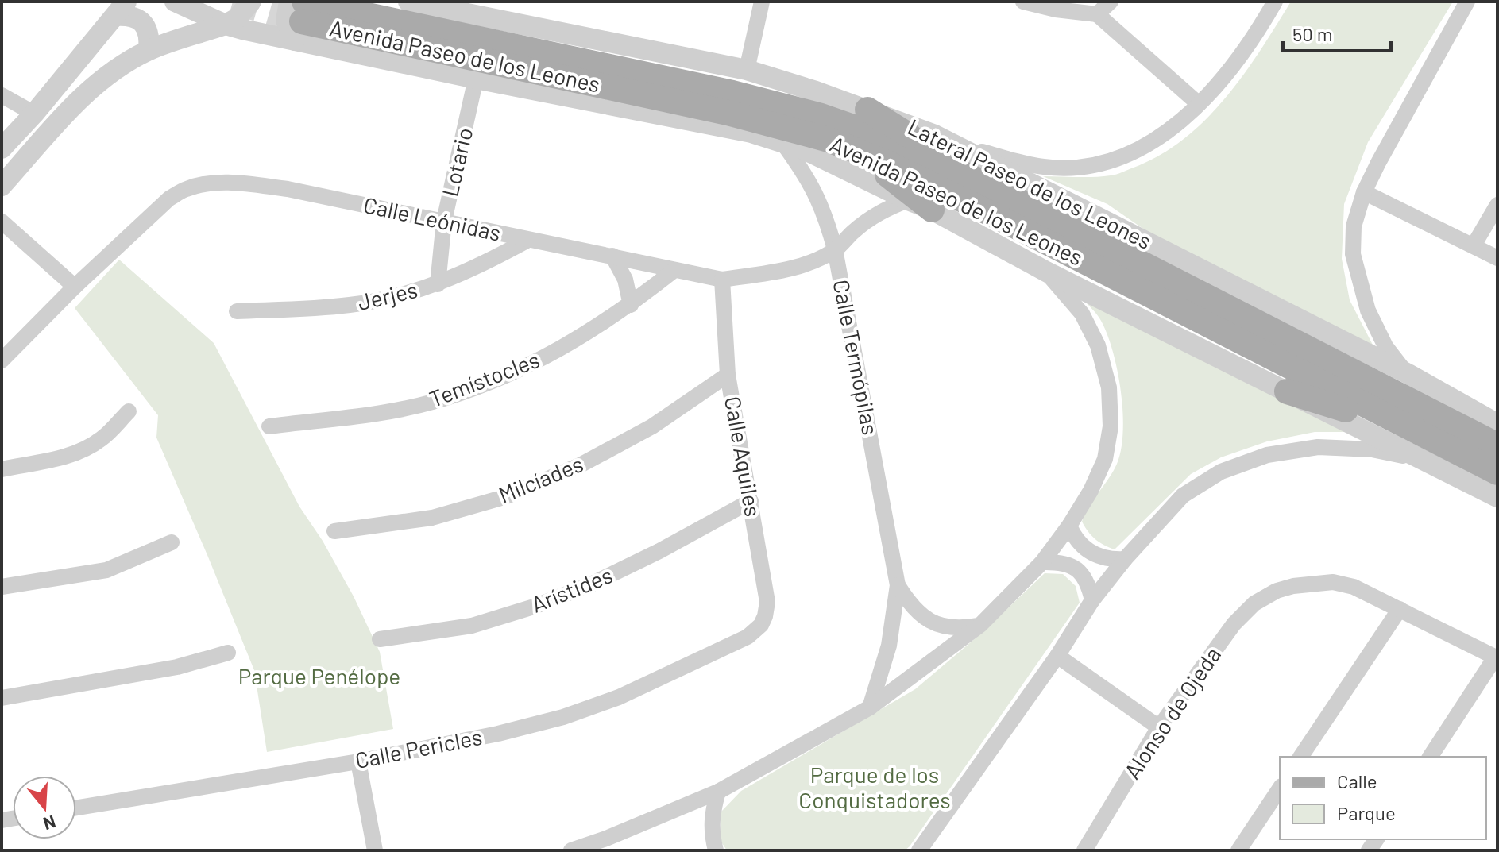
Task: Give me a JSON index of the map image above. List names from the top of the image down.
{
  "streets": {
    "main road": ["Avenida Paseo de los Leones"],
    "street": [
      "Lotario",
      "Lateral Paseo de los Leones",
      "Calle Leónidas",
      "Jerjes",
      "Calle Termópilas",
      "Temístocles",
      "Calle Aquiles",
      "Milcíades",
      "Arístides",
      "Alonso de Ojeda",
      "Calle Pericles"
    ]
  },
  "crossings": [
    ["Avenida Paseo de los Leones", "Lotario"],
    ["Avenida Paseo de los Leones", "Lateral Paseo de los Leones"],
    ["Avenida Paseo de los Leones", "Calle Leónidas"],
    ["Avenida Paseo de los Leones", "Calle Termópilas"],
    ["Lotario", "Calle Leónidas"],
    ["Lotario", "Jerjes"],
    ["Calle Leónidas", "Jerjes"],
    ["Calle Leónidas", "Calle Termópilas"],
    ["Calle Leónidas", "Temístocles"],
    ["Calle Leónidas", "Calle Aquiles"],
    ["Calle Aquiles", "Milcíades"],
    ["Calle Aquiles", "Arístides"],
    ["Calle Aquiles", "Calle Pericles"]
  ],
  "parks": ["Parque Penélope", "Parque de los Conquistadores"],
  "legend": ["Calle", "Parque"],
  "scale_bar": "50 m",
  "north": "bottom"
}
